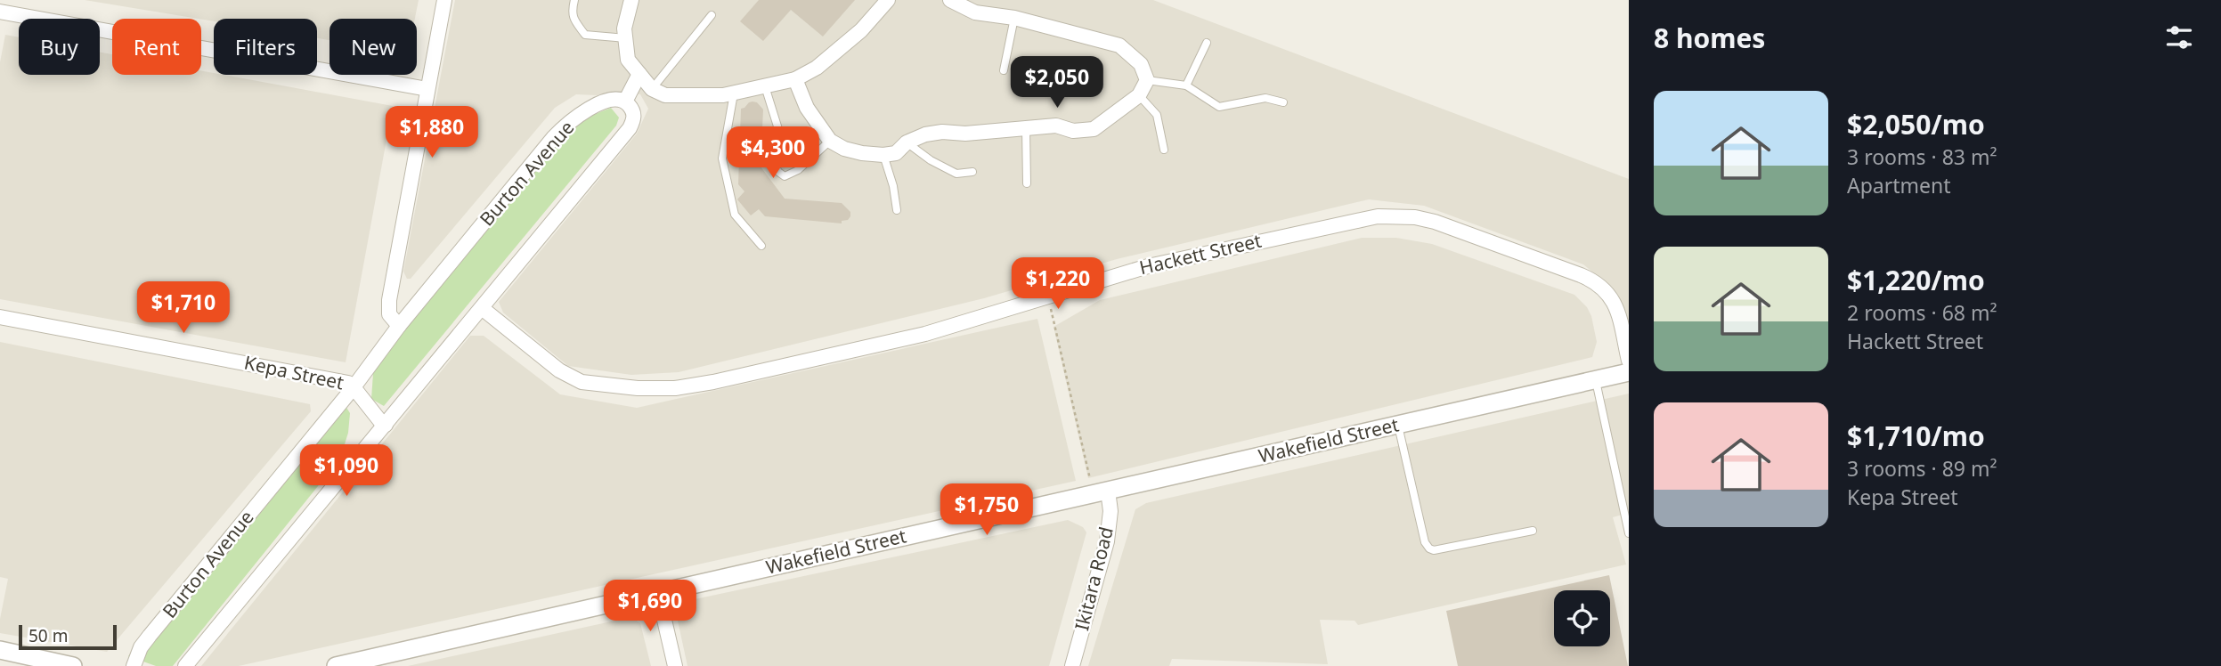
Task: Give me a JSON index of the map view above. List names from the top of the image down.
{
  "streets": {
    "street": [
      "Burton Avenue",
      "Hackett Street",
      "Kepa Street",
      "Wakefield Street",
      "Ikitara Road"
    ]
  },
  "crossings": [
    ["Burton Avenue", "Kepa Street"],
    ["Wakefield Street", "Ikitara Road"]
  ],
  "scale_bar": "50 m",
  "page": {
    "heading": "8 homes",
    "chip": [
      "Buy",
      "Rent",
      "Filters",
      "New"
    ],
    "price": [
      "$2,050",
      "$1,880",
      "$4,300",
      "$1,220",
      "$1,710",
      "$1,090",
      "$1,750",
      "$1,690"
    ],
    "list": [
      {
        "name": "$2,050/mo",
        "note": "3 rooms · 83 m² · Apartment"
      },
      {
        "name": "$1,220/mo",
        "note": "2 rooms · 68 m² · Hackett Street"
      },
      {
        "name": "$1,710/mo",
        "note": "3 rooms · 89 m² · Kepa Street"
      }
    ],
    "scale": "50 m"
  }
}
